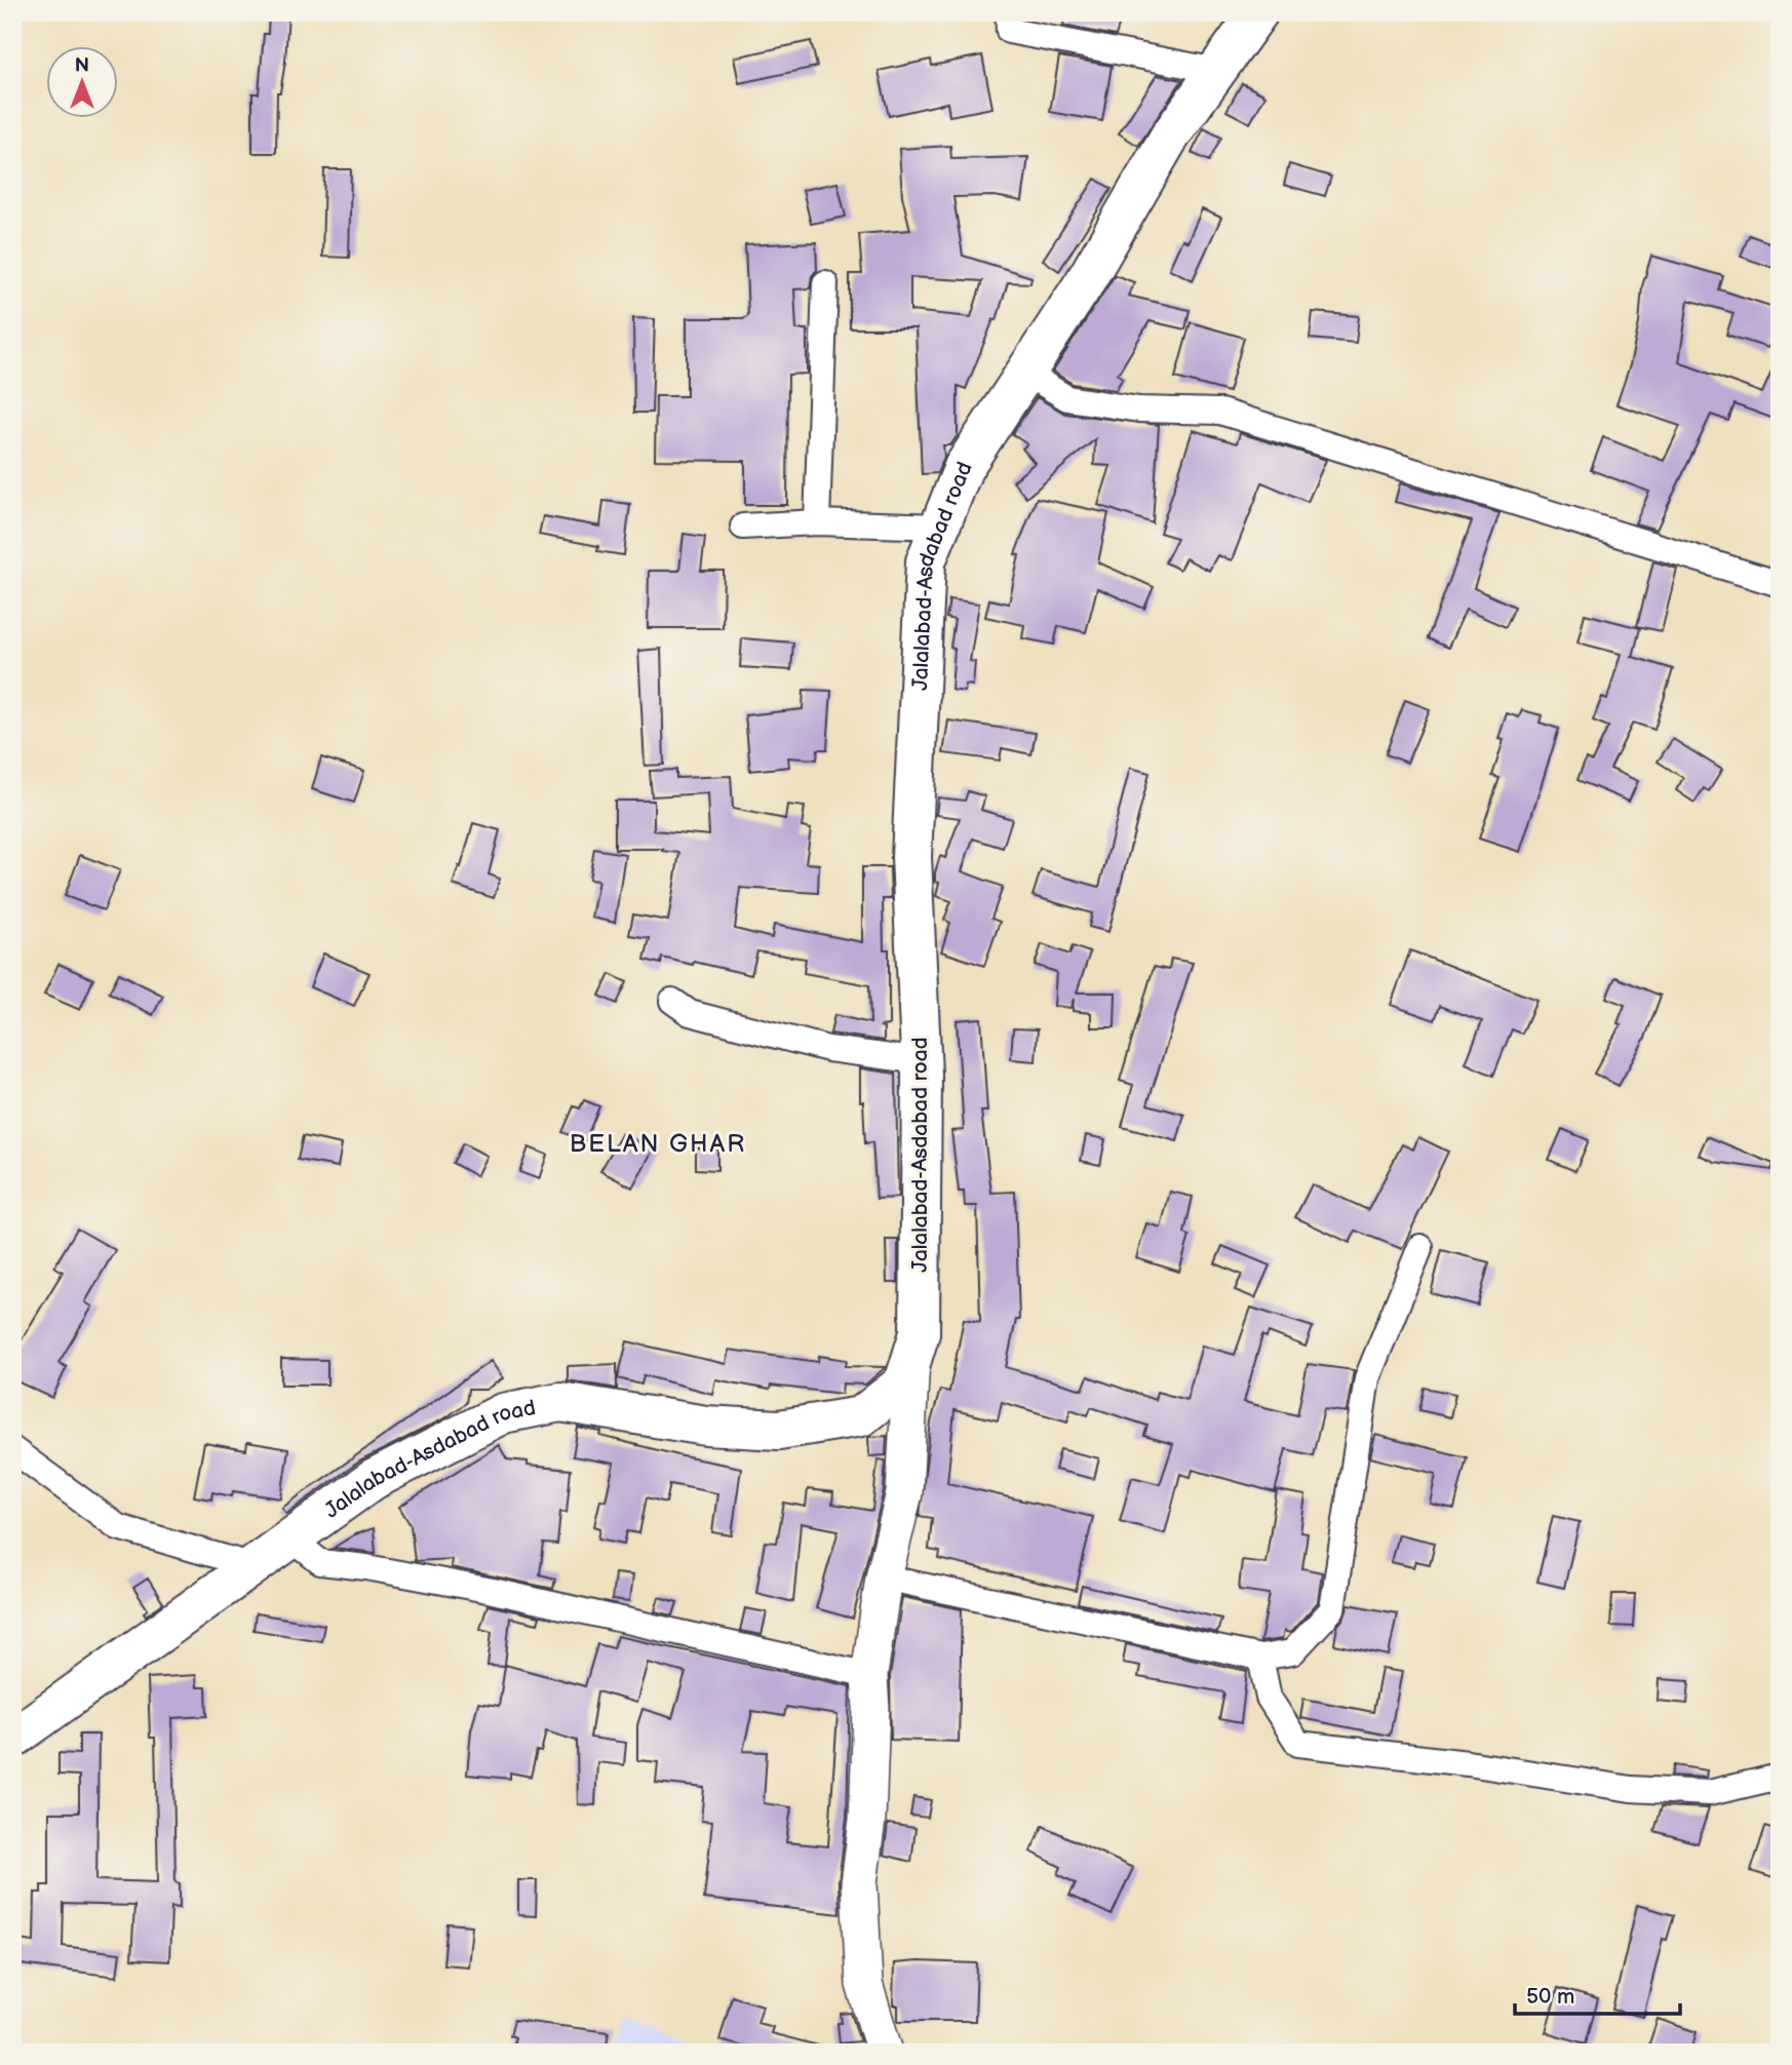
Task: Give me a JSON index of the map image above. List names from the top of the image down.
{
  "streets": {
    "main road": ["Jalalabad-Asdabad road"]
  },
  "districts": ["BELAN GHAR"],
  "scale_bar": "50 m",
  "north": "top"
}
